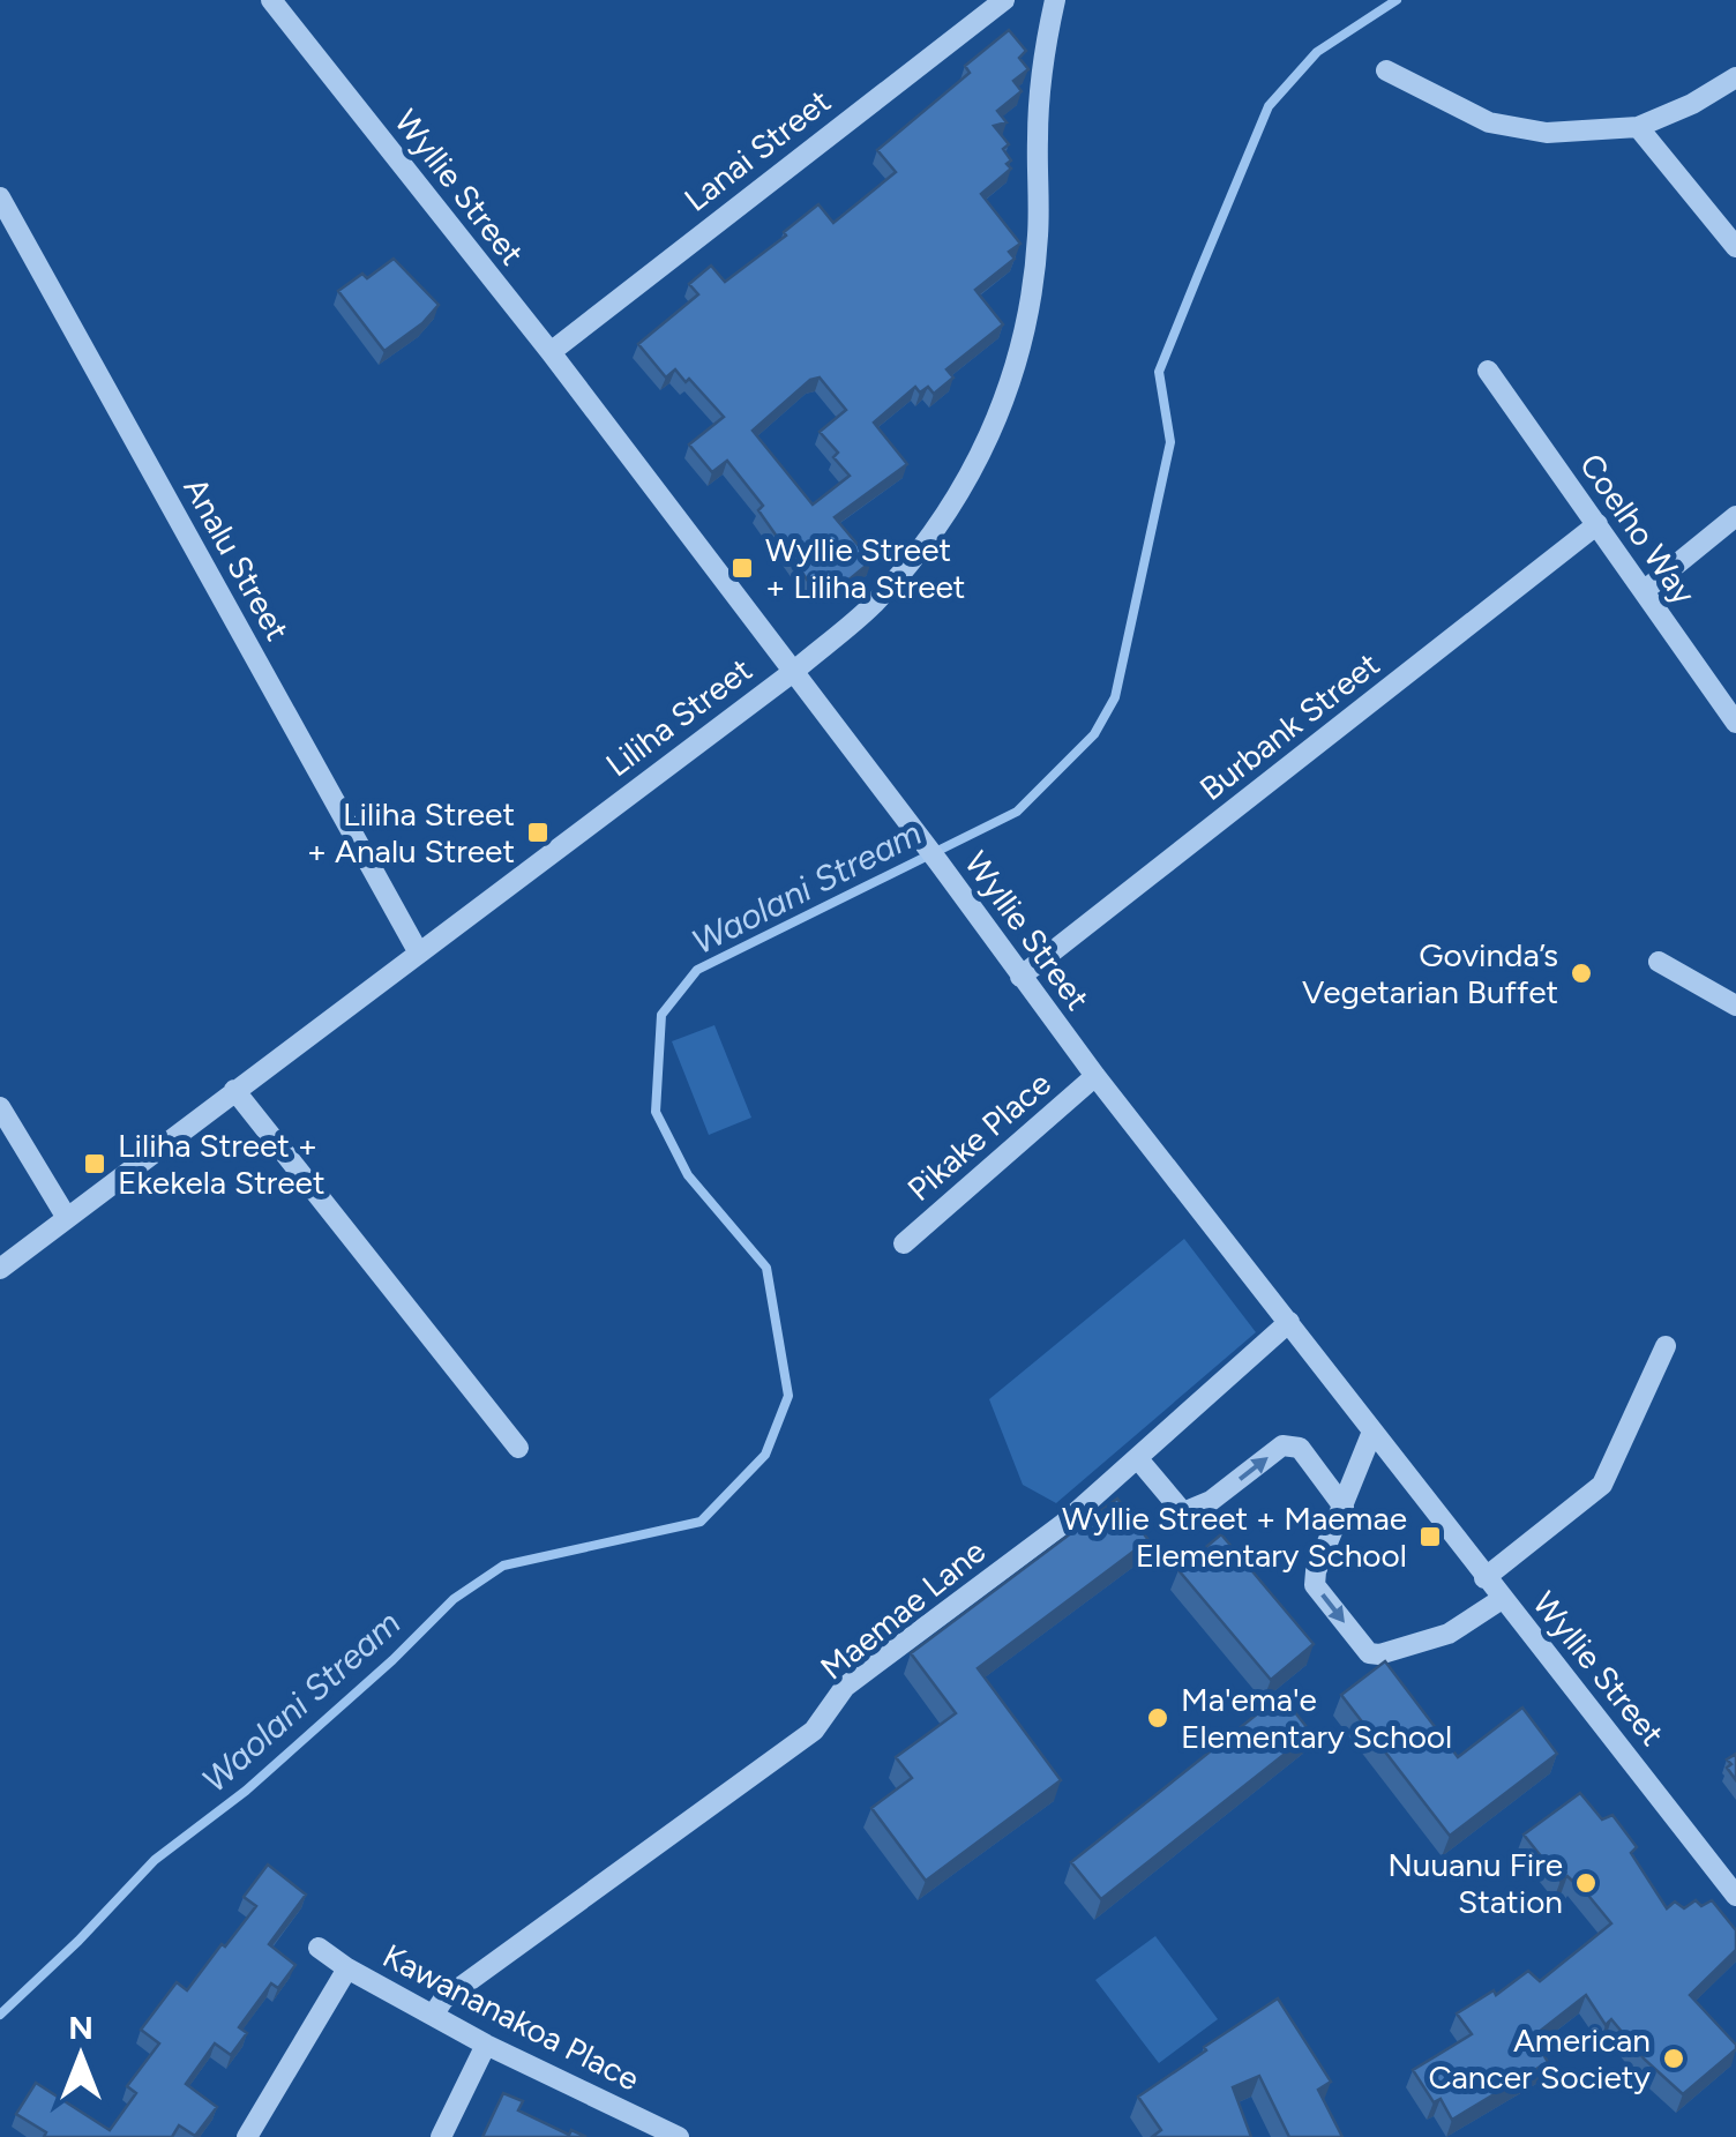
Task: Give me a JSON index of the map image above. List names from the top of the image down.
{
  "streets": {
    "street": [
      "Lanai Street",
      "Wyllie Street",
      "Coelho Way",
      "Analu Street",
      "Liliha Street",
      "Burbank Street",
      "Pikake Place",
      "Maemae Lane",
      "Kawananakoa Place"
    ]
  },
  "crossings": [
    ["Lanai Street", "Wyllie Street"],
    ["Wyllie Street", "Liliha Street"],
    ["Wyllie Street", "Burbank Street"],
    ["Wyllie Street", "Pikake Place"],
    ["Wyllie Street", "Maemae Lane"],
    ["Coelho Way", "Burbank Street"],
    ["Analu Street", "Liliha Street"],
    ["Maemae Lane", "Kawananakoa Place"]
  ],
  "water": ["Waolani Stream"],
  "places": {
    "transit": [
      "Wyllie Street + Liliha Street",
      "Liliha Street + Analu Street",
      "Liliha Street + Ekekela Street",
      "Wyllie Street + Maemae Elementary School"
    ],
    "other": [
      "Govinda’s Vegetarian Buffet",
      "Ma'ema'e Elementary School",
      "Nuuanu Fire Station",
      "American Cancer Society"
    ]
  },
  "north": "top"
}
